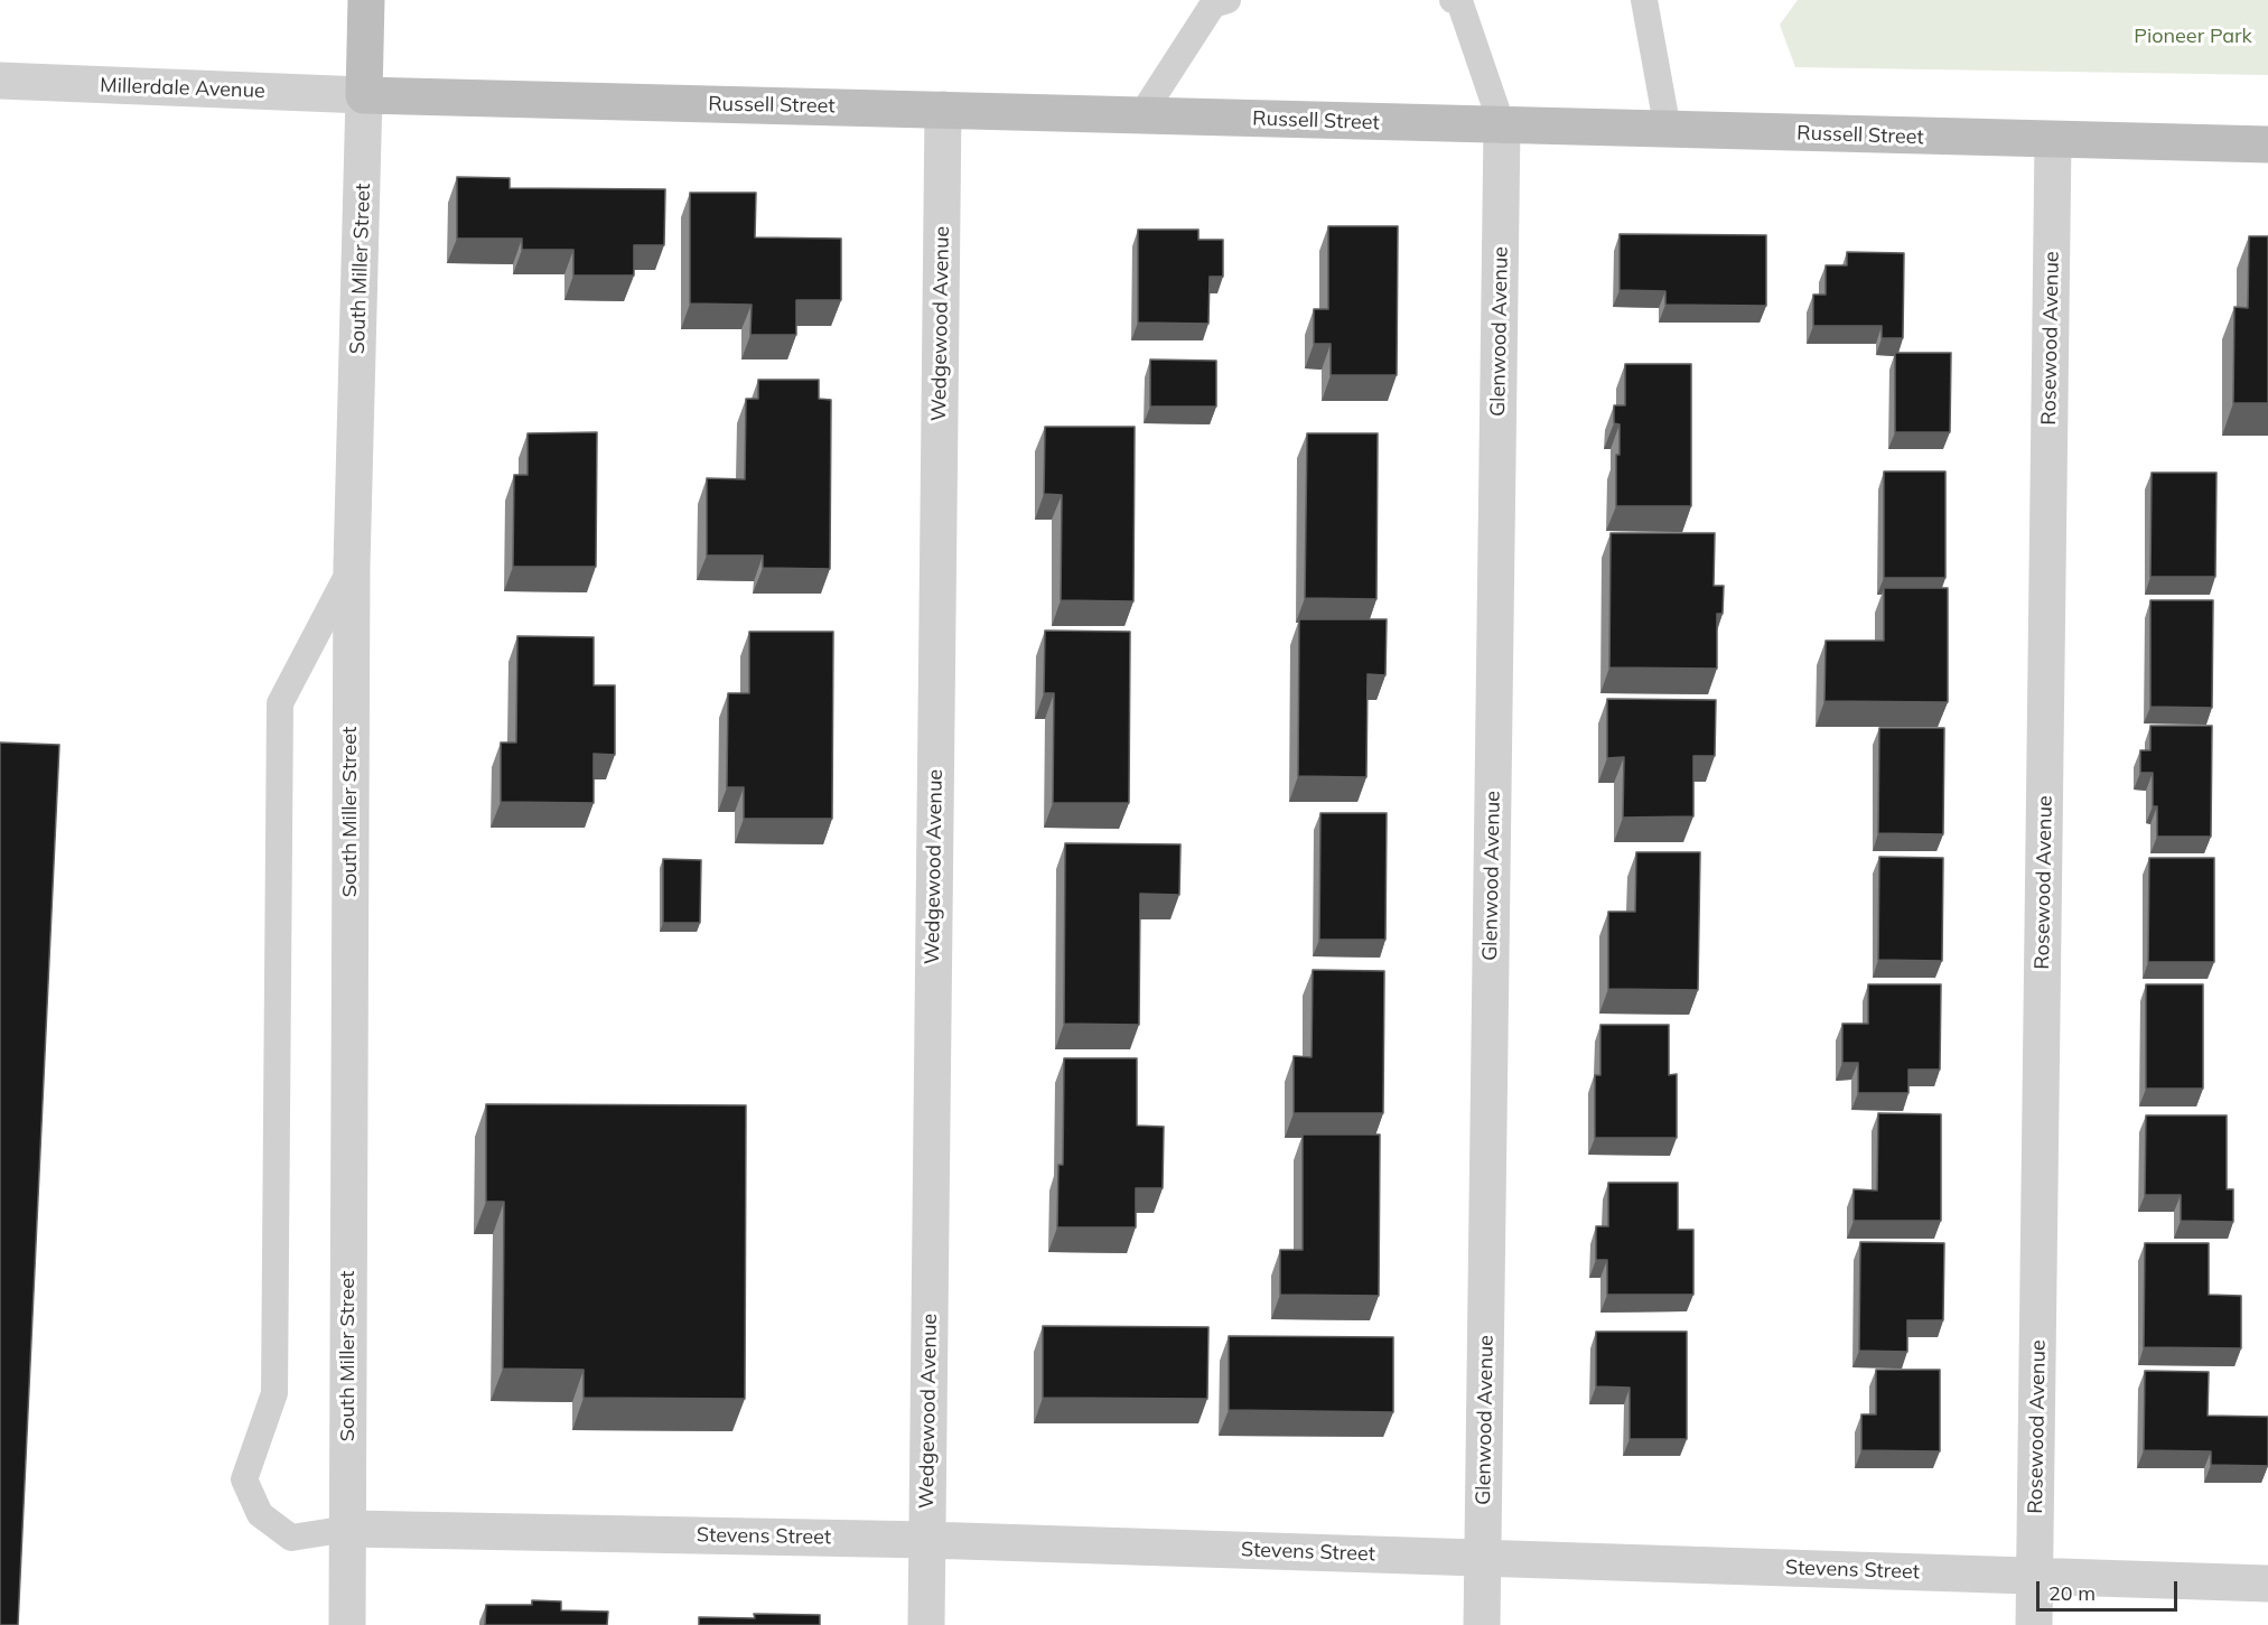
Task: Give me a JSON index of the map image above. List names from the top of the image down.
{
  "streets": {
    "main road": ["Russell Street", "South Miller Street"],
    "street": [
      "Millerdale Avenue",
      "Wedgewood Avenue",
      "Glenwood Avenue",
      "Rosewood Avenue",
      "Stevens Street"
    ]
  },
  "crossings": [
    ["Millerdale Avenue", "Russell Street"],
    ["Millerdale Avenue", "South Miller Street"],
    ["Russell Street", "South Miller Street"],
    ["Russell Street", "Wedgewood Avenue"],
    ["Russell Street", "Glenwood Avenue"],
    ["Russell Street", "Rosewood Avenue"],
    ["South Miller Street", "Stevens Street"],
    ["Wedgewood Avenue", "Stevens Street"],
    ["Glenwood Avenue", "Stevens Street"],
    ["Rosewood Avenue", "Stevens Street"]
  ],
  "parks": ["Pioneer Park"],
  "scale_bar": "20 m"
}
